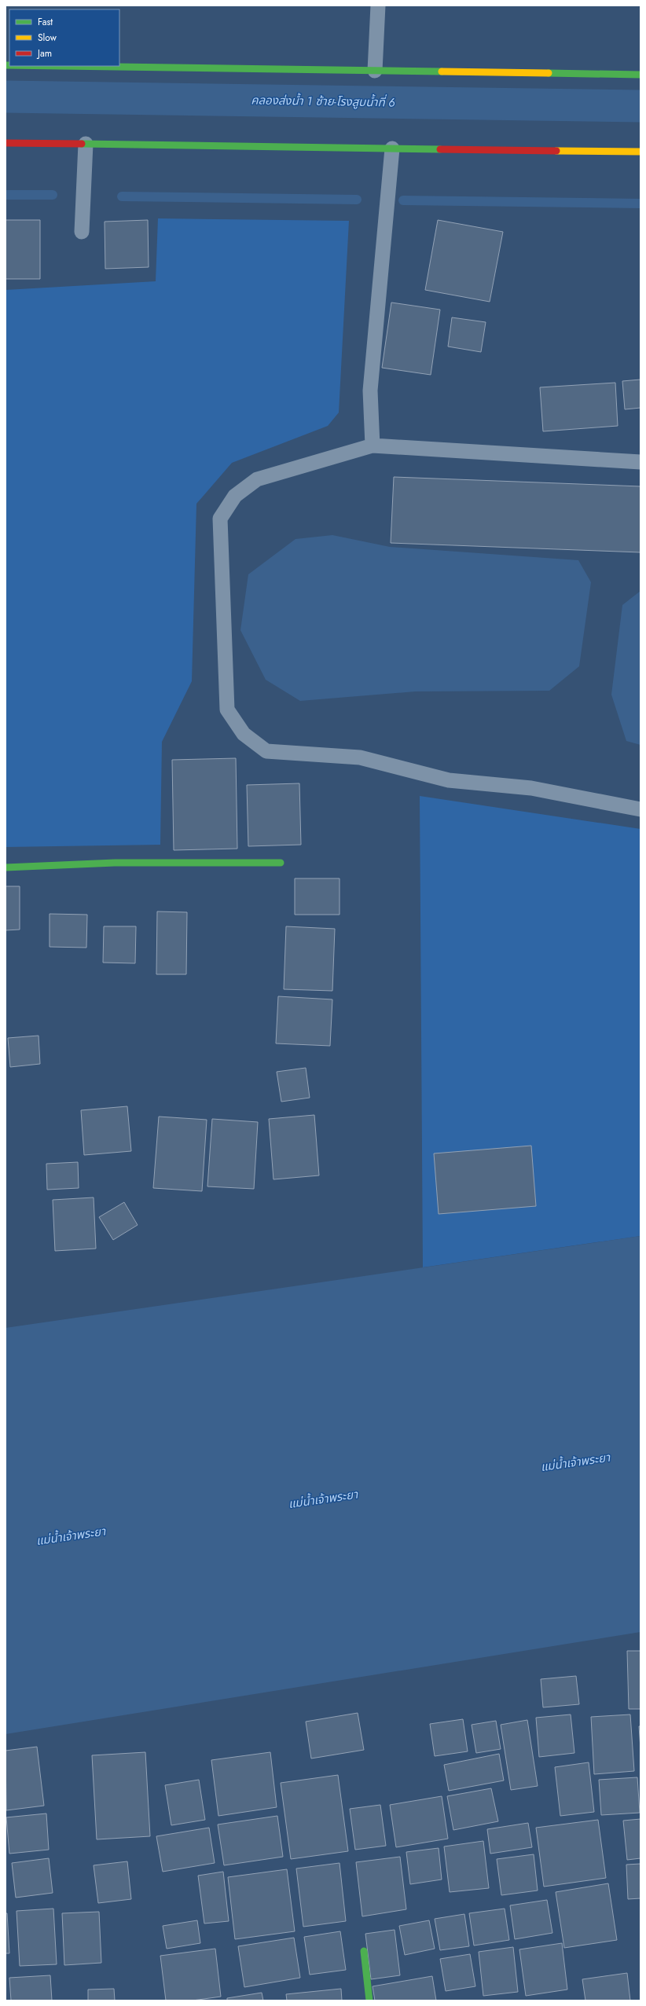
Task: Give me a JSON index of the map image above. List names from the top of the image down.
{
  "water": ["คลองส่งน้ำ 1 ซ้าย-โรงสูบน้ำที่ 6", "แม่น้ำเจ้าพระยา"],
  "legend": ["Fast", "Slow", "Jam"]
}
